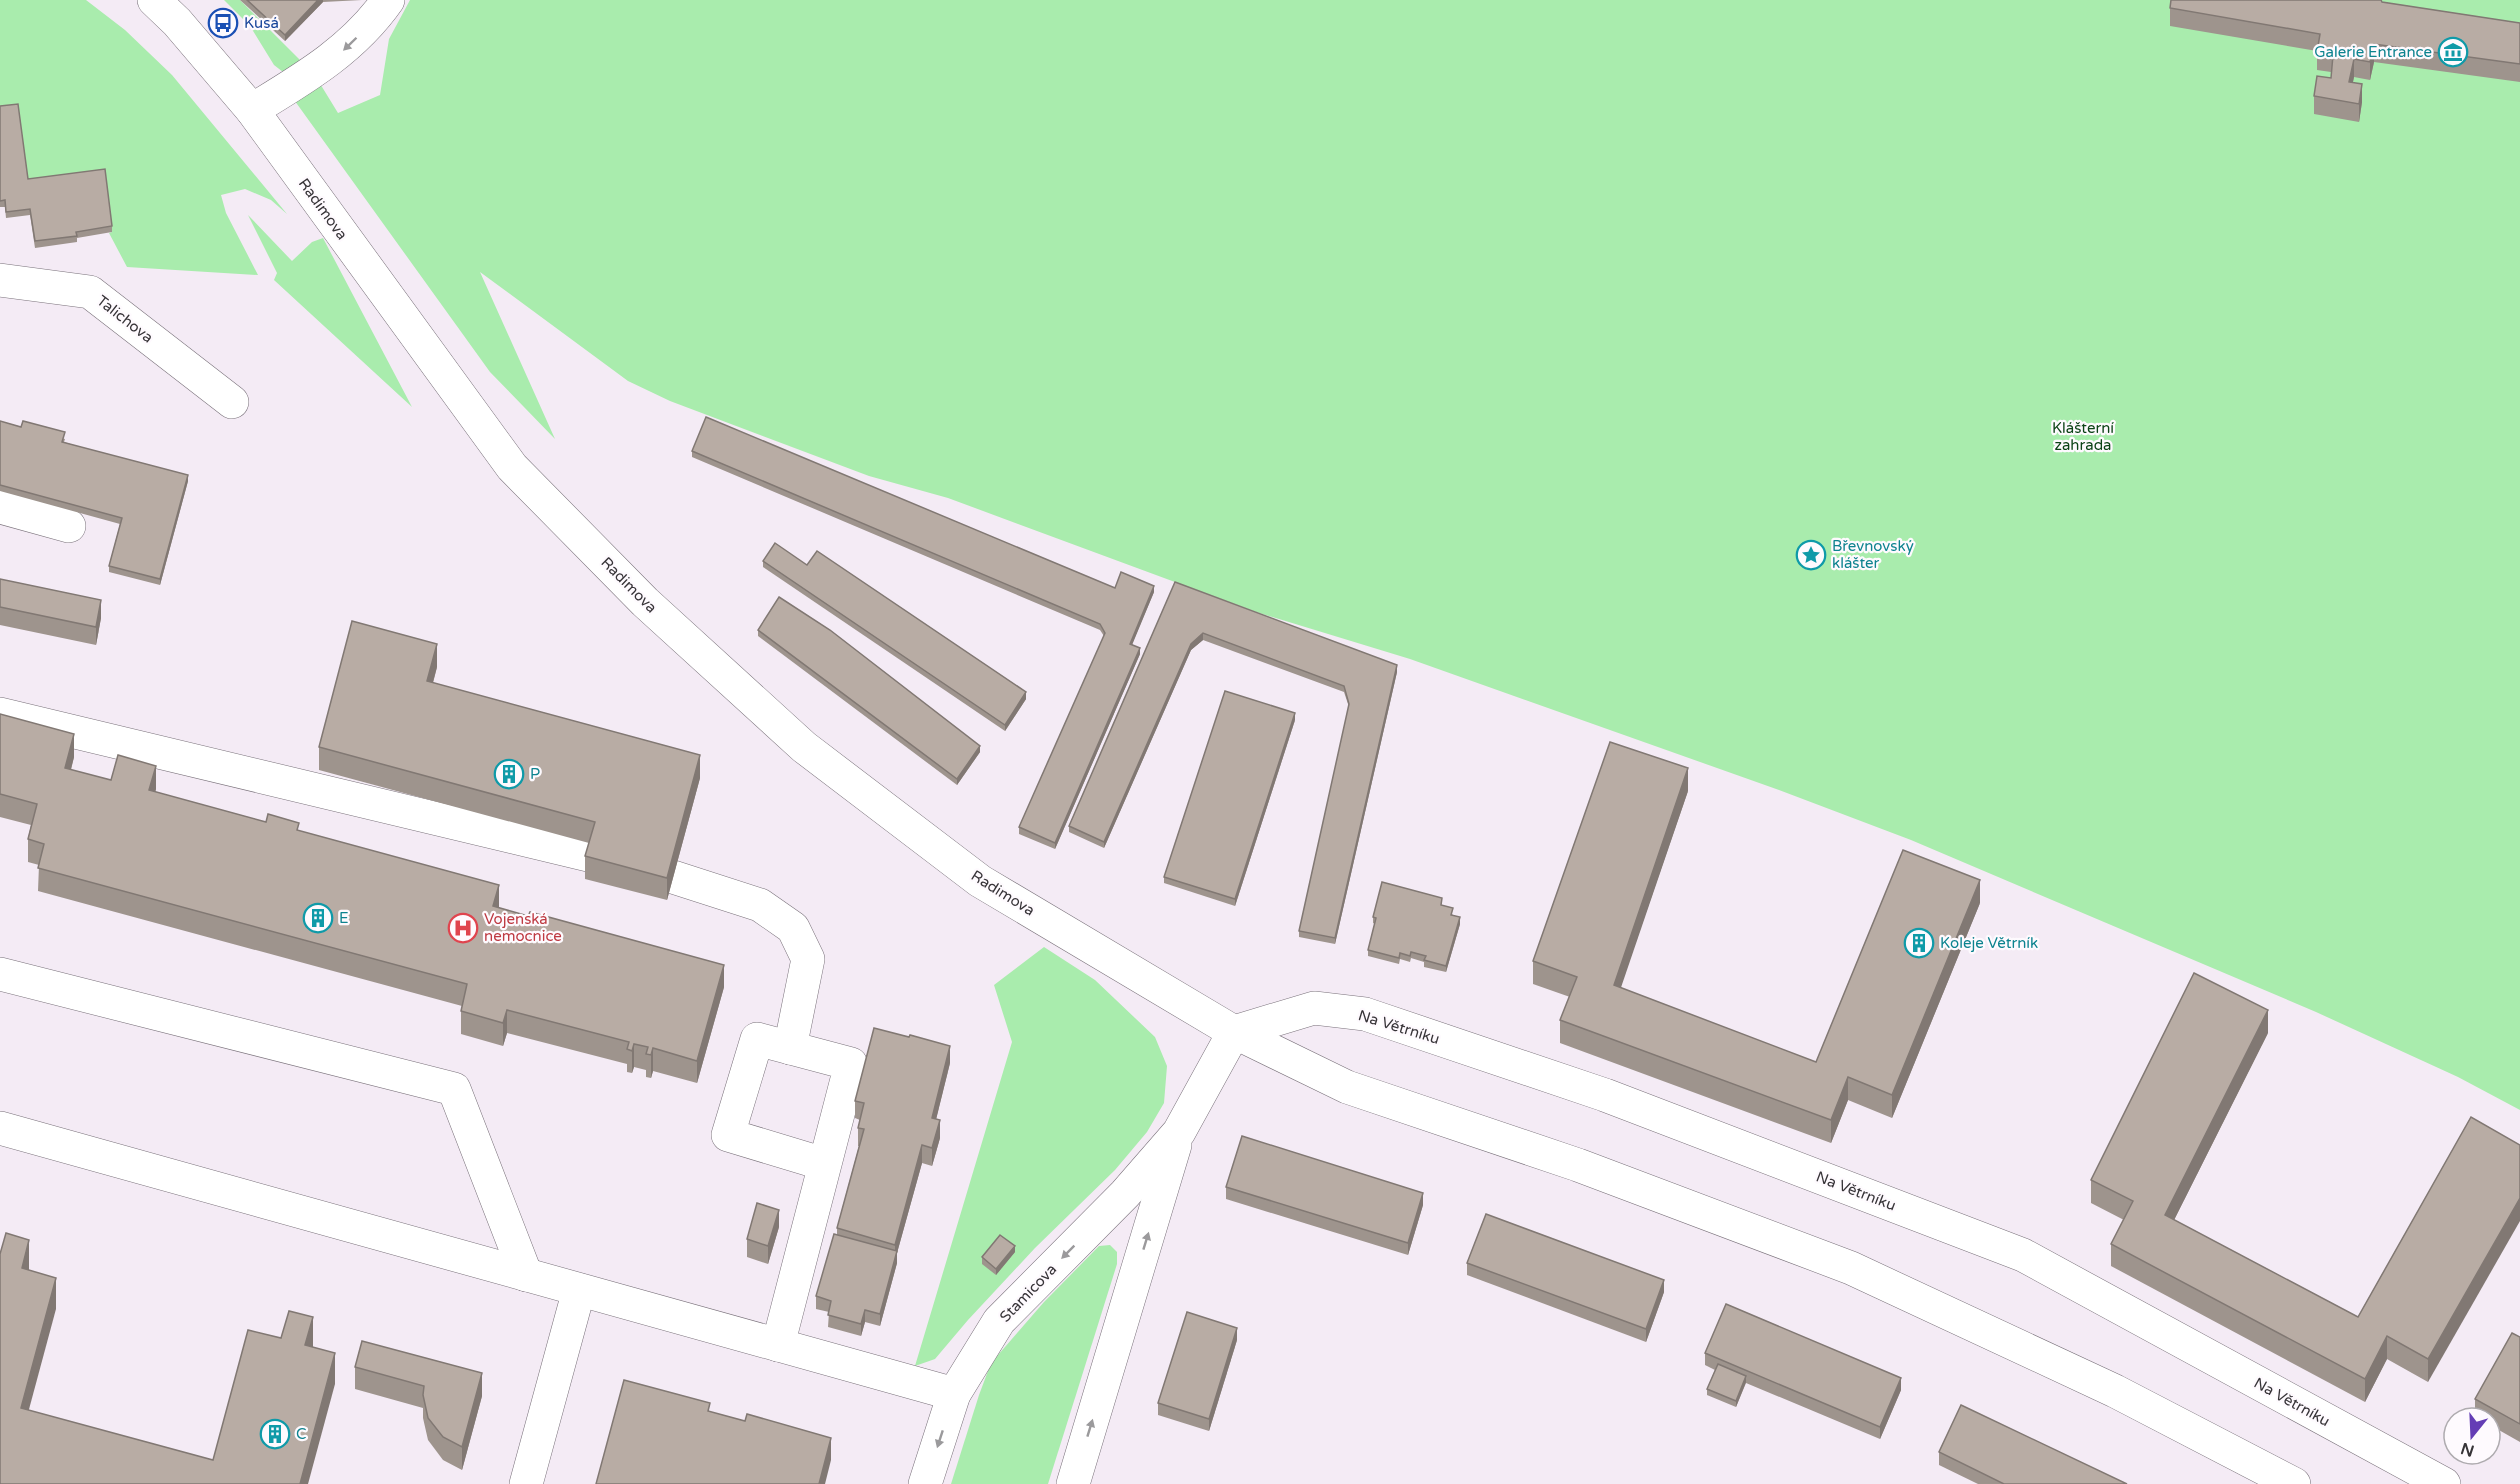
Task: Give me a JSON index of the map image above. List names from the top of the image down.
{
  "streets": {
    "street": [
      "Radimova",
      "Talichova",
      "Na Větrníku",
      "Stamicova"
    ]
  },
  "crossings": [
    ["Radimova", "Na Větrníku"],
    ["Radimova", "Stamicova"],
    ["Na Větrníku", "Stamicova"]
  ],
  "parks": ["Klášterní zahrada"],
  "places": {
    "bus stop": ["Kusá"],
    "museum": ["Galerie Entrance"],
    "place": ["Břevnovský klášter"],
    "building": [
      "P",
      "E",
      "Koleje Větrník",
      "C"
    ],
    "hospital": ["Vojenská nemocnice"]
  },
  "north": "bottom"
}
